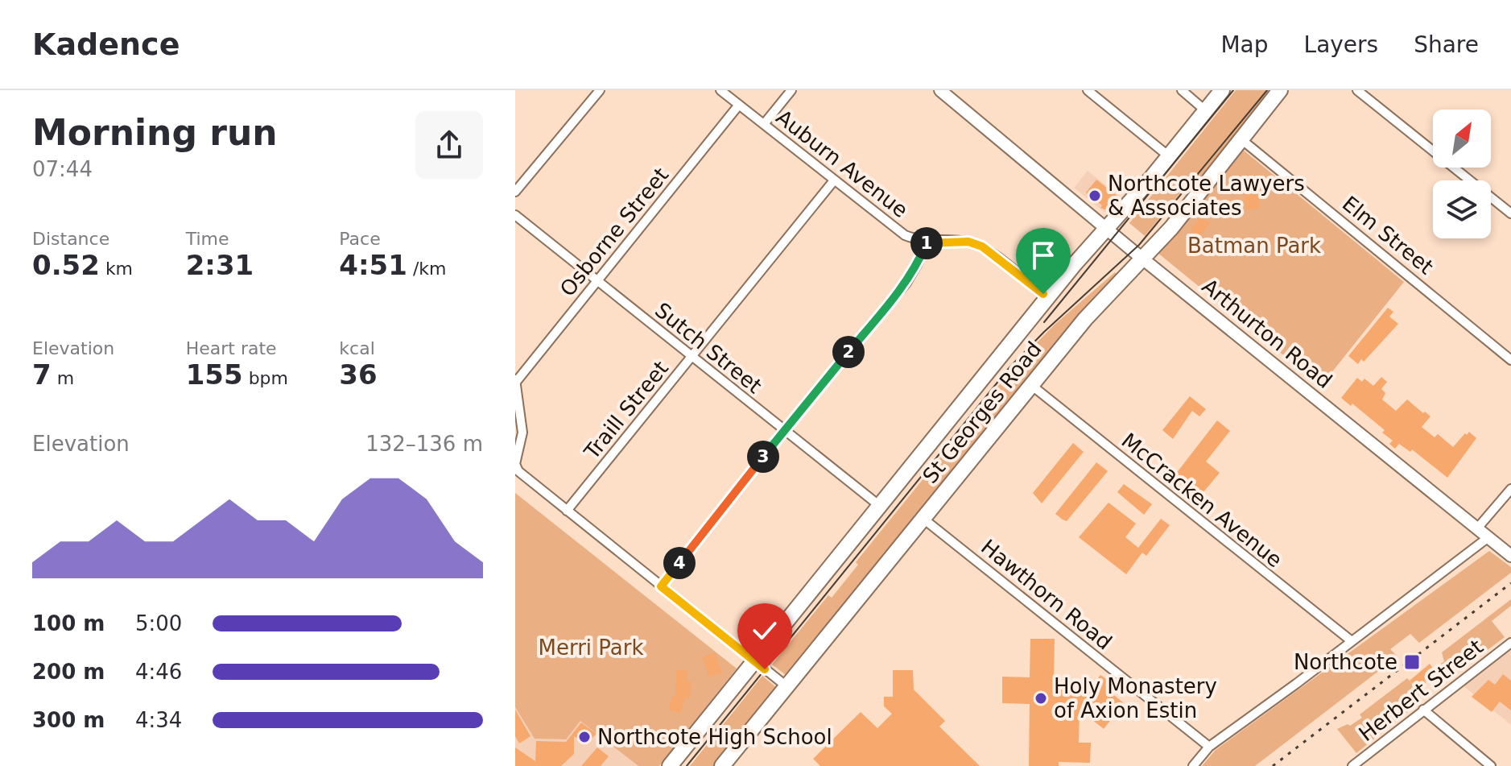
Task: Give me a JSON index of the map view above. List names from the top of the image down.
{
  "streets": {
    "highway": ["St Georges Road"],
    "street": [
      "Auburn Avenue",
      "Osborne Street",
      "Elm Street",
      "Arthurton Road",
      "Sutch Street",
      "Traill Street",
      "McCracken Avenue",
      "Hawthorn Road",
      "Herbert Street"
    ]
  },
  "crossings": [
    ["Auburn Avenue", "Osborne Street"],
    ["Auburn Avenue", "Traill Street"],
    ["Auburn Avenue", "St Georges Road"],
    ["Osborne Street", "Sutch Street"],
    ["Elm Street", "St Georges Road"],
    ["Arthurton Road", "St Georges Road"],
    ["Sutch Street", "Traill Street"],
    ["Sutch Street", "St Georges Road"],
    ["St Georges Road", "McCracken Avenue"],
    ["St Georges Road", "Hawthorn Road"]
  ],
  "parks": ["Batman Park", "Merri Park"],
  "places": {
    "other": ["Northcote Lawyers & Associates", "Holy Monastery of Axion Estin", "Northcote High School"],
    "transit": ["Northcote"]
  },
  "north": "top right",
  "page": {
    "header": "Kadence",
    "nav": ["Map", "Layers", "Share"],
    "heading": ["Morning run", "07:44"],
    "stats": [
      ["Distance", "0.52 km"],
      ["Time", "2:31"],
      ["Pace", "4:51 /km"],
      ["Elevation", "7 m"],
      ["Heart rate", "155 bpm"],
      ["kcal", "36"]
    ],
    "pins": [
      "1",
      "2",
      "3",
      "4"
    ],
    "chart": ["Elevation", "132–136 m"],
    "list": [
      {
        "name": "100 m",
        "note": "5:00"
      },
      {
        "name": "200 m",
        "note": "4:46"
      },
      {
        "name": "300 m",
        "note": "4:34"
      }
    ]
  }
}
